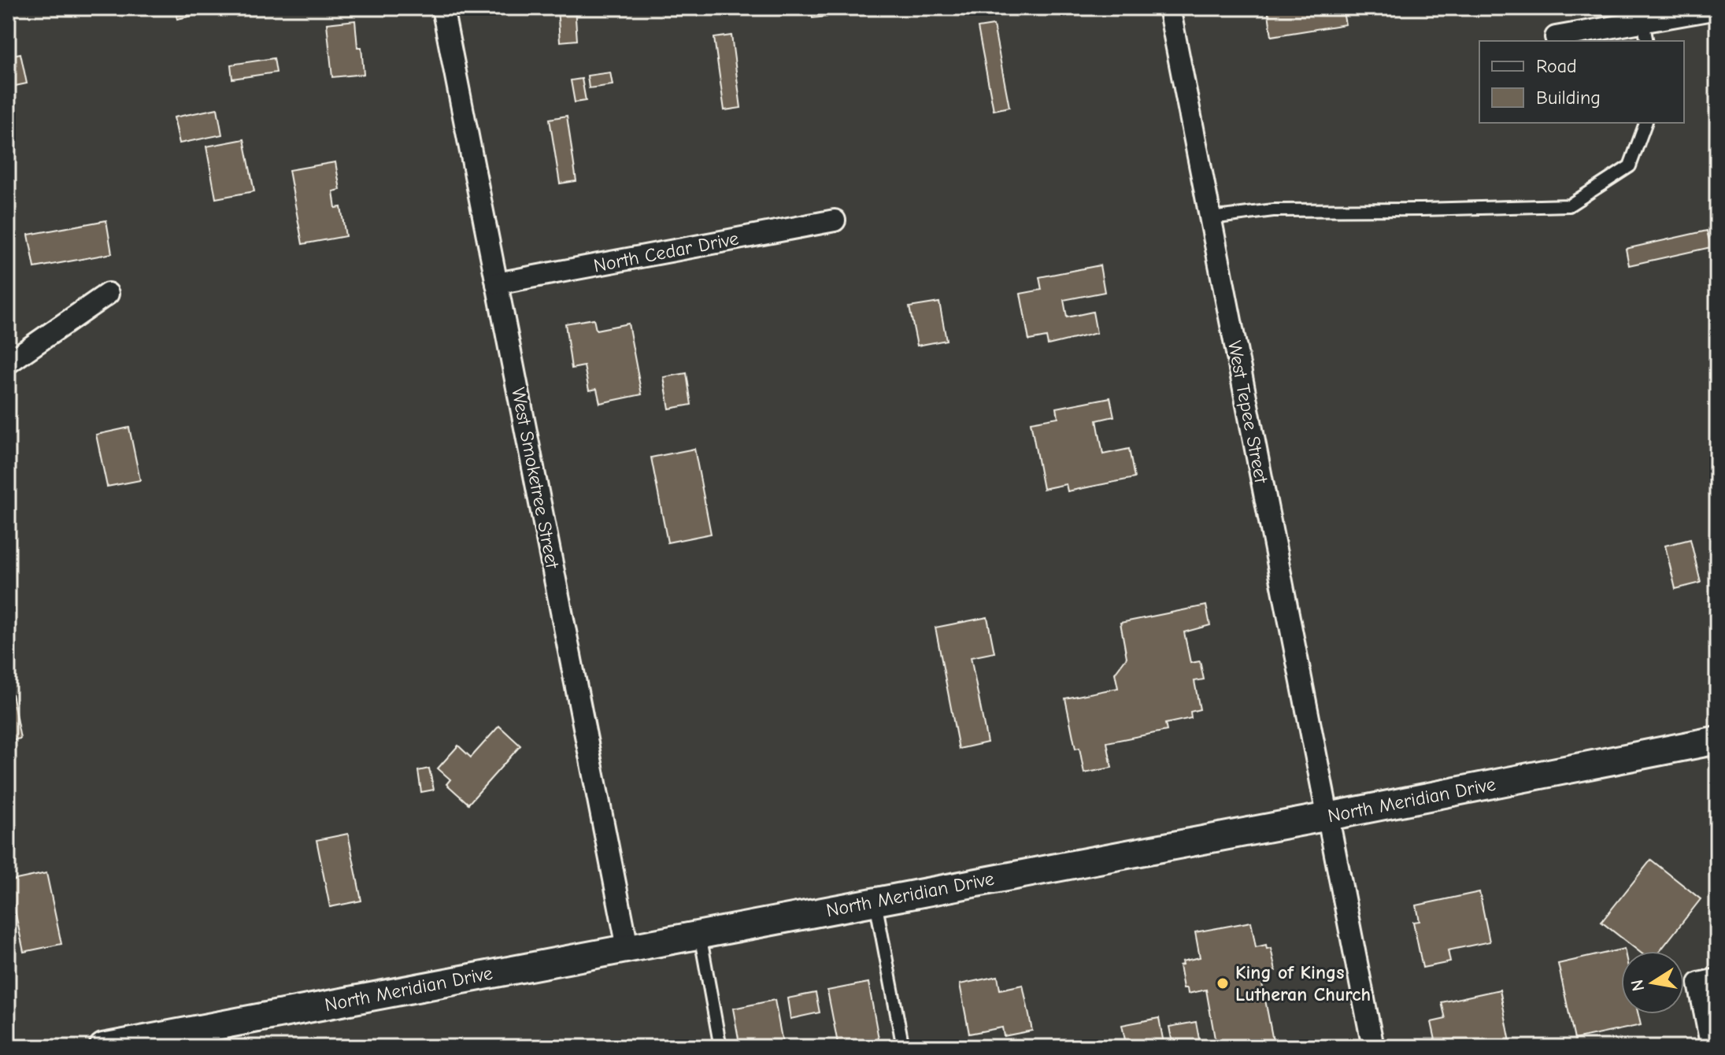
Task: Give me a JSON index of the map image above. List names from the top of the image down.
{
  "streets": {
    "street": [
      "North Cedar Drive",
      "West Tepee Street",
      "West Smoketree Street",
      "North Meridian Drive"
    ]
  },
  "crossings": [
    ["North Cedar Drive", "West Smoketree Street"],
    ["West Tepee Street", "North Meridian Drive"],
    ["West Smoketree Street", "North Meridian Drive"]
  ],
  "places": ["King of Kings Lutheran Church"],
  "legend": ["Road", "Building"],
  "north": "left"
}
